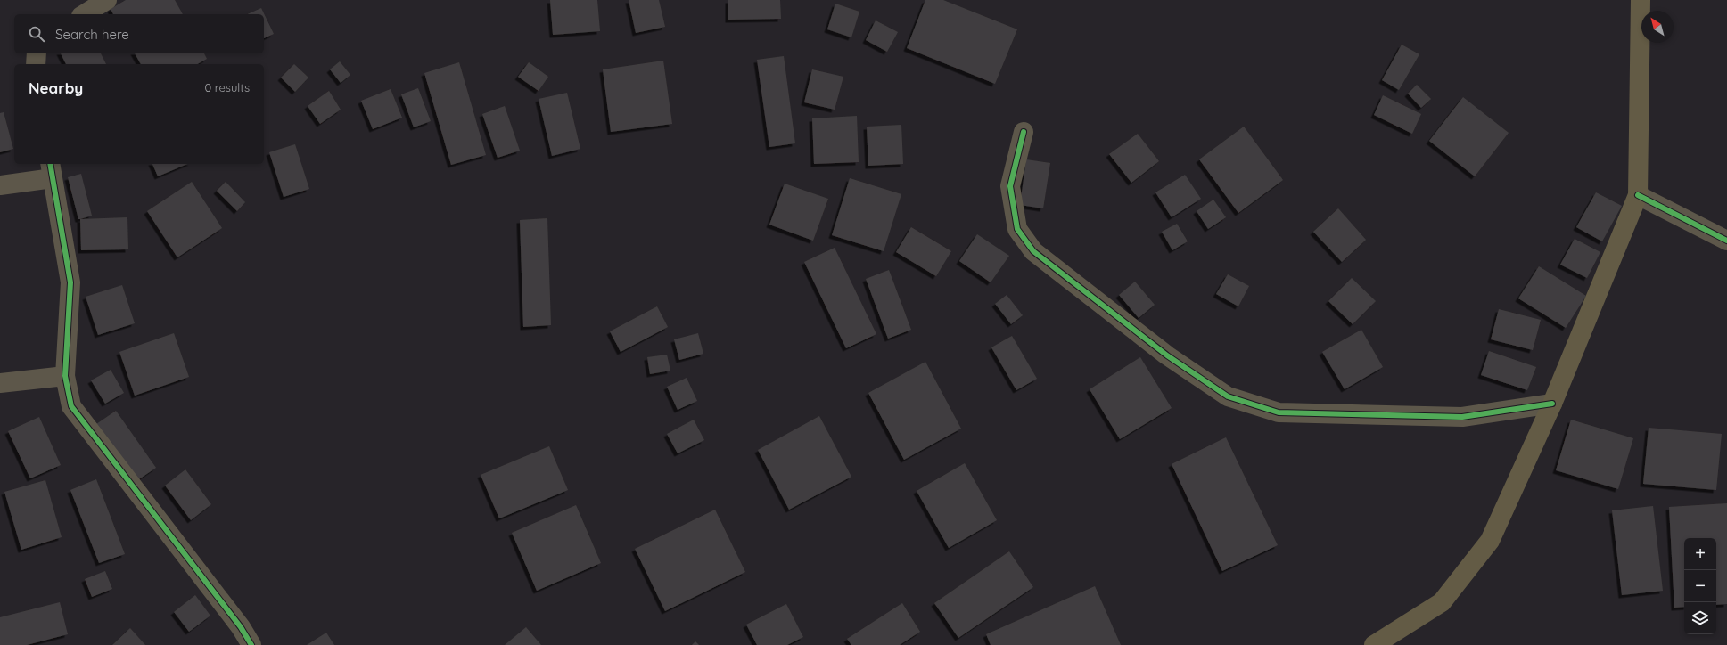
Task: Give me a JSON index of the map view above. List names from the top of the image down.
{
  "north": "top left",
  "page": {
    "search": "Search here",
    "heading": ["Nearby", "0 results"],
    "map_buttons": ["+", "−"]
  }
}
